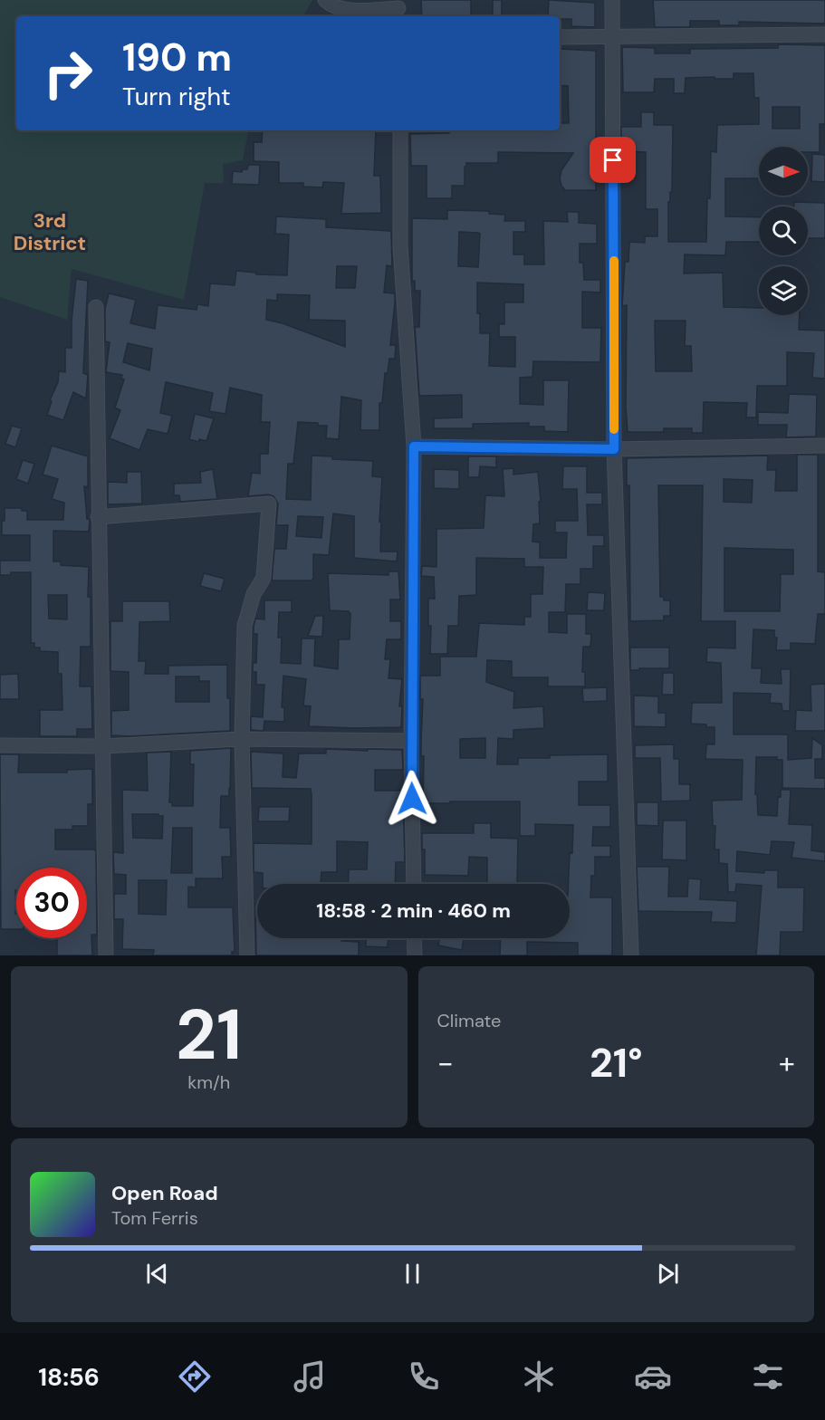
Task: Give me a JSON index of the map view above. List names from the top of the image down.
{
  "districts": ["3rd District"],
  "north": "right",
  "page": {
    "turn": ["190 m", "Turn right"],
    "limit": "30",
    "trip": "18:58 · 2 min · 460 m",
    "tile": [
      ["21", "km/h"],
      "Climate"
    ],
    "heat": ["−", "21°", "+"],
    "song": ["Open Road", "Tom Ferris"],
    "tabs": "18:56"
  }
}
